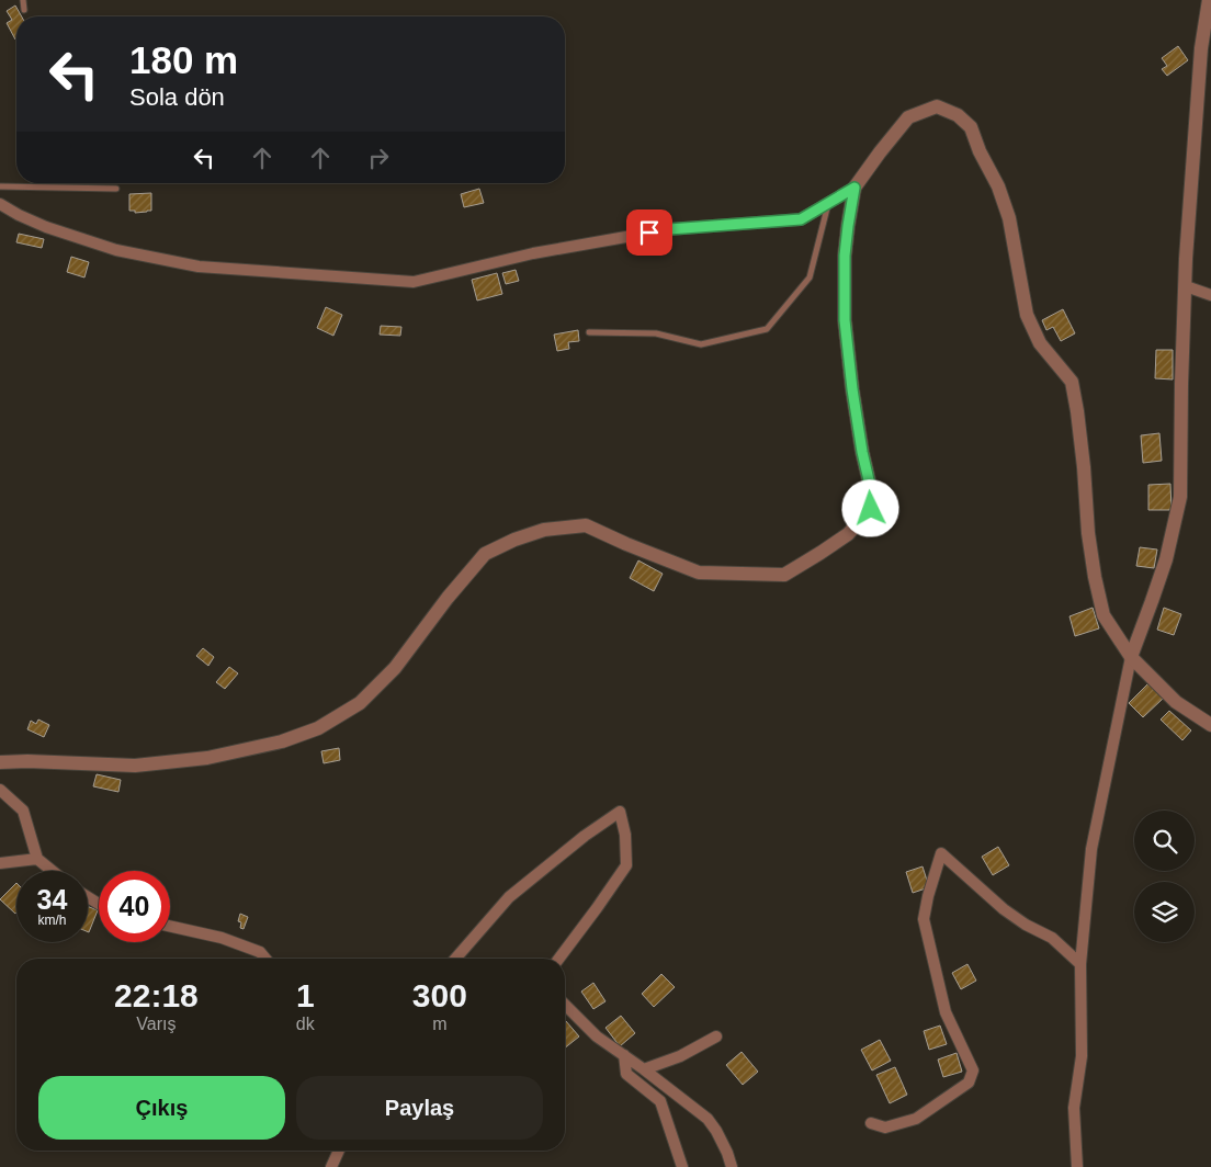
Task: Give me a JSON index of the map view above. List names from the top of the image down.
{
  "page": {
    "turn": ["180 m", "Sola dön"],
    "speed": "34 km/h",
    "limit": "40",
    "eta": [
      "22:18",
      "Varış",
      "1",
      "dk",
      "300",
      "m"
    ],
    "buttons": ["Çıkış", "Paylaş"]
  }
}
